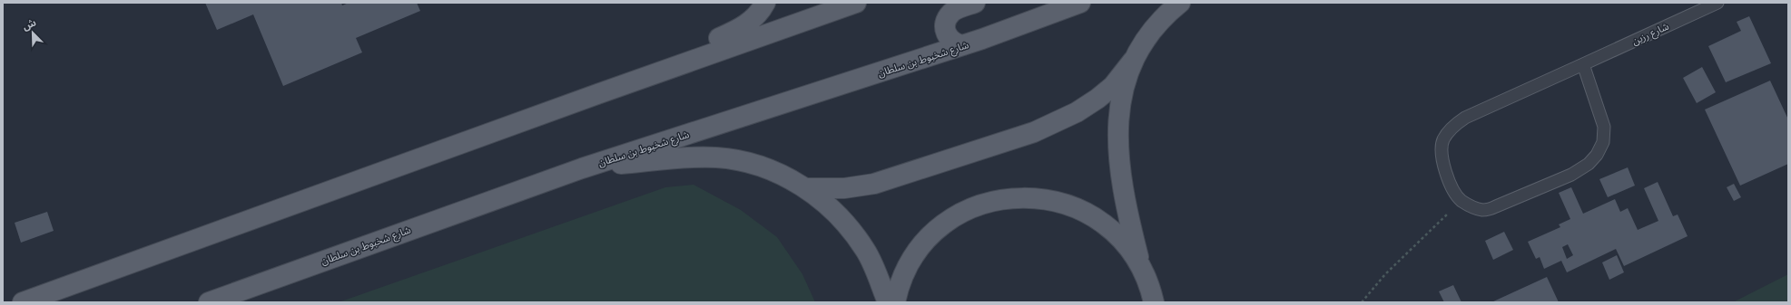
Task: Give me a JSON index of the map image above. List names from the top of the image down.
{
  "streets": {
    "main road": ["شارع شخبوط بن سلطان"],
    "lane": ["شارع رزين"]
  },
  "north": "top left"
}
